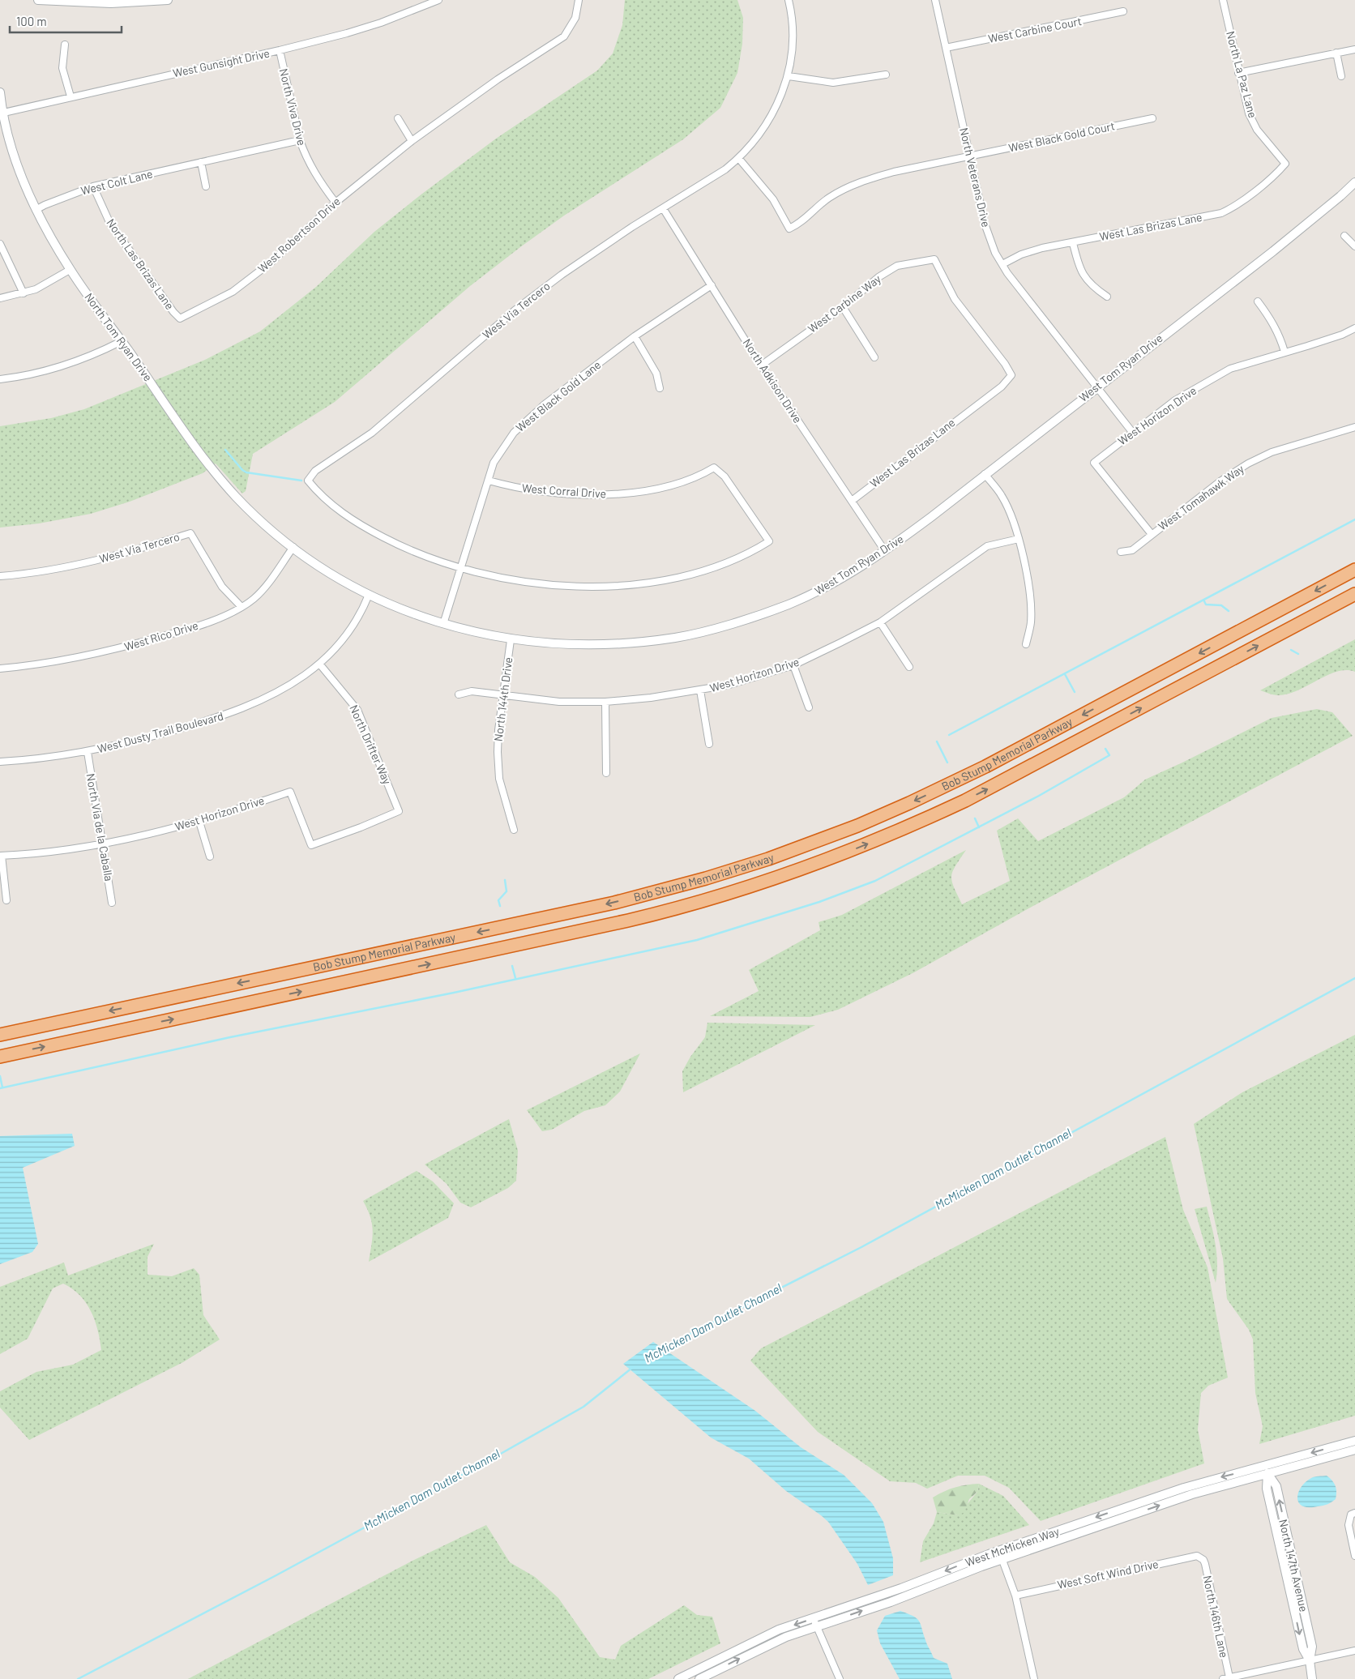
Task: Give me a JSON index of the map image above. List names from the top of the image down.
{
  "streets": {
    "highway": ["Bob Stump Memorial Parkway"],
    "street": [
      "West Carbine Court",
      "West Gunsight Drive",
      "North La Paz Lane",
      "North Viva Drive",
      "West Black Gold Court",
      "North Veterans Drive",
      "West Colt Lane",
      "West Las Brizas Lane",
      "West Robertson Drive",
      "North Las Brizas Lane",
      "West Carbine Way",
      "West Via Tercero",
      "North Tom Ryan Drive",
      "West Tom Ryan Drive",
      "North Adkison Drive",
      "West Black Gold Lane",
      "West Horizon Drive",
      "West Corral Drive",
      "West Tomahawk Way",
      "West Rico Drive",
      "North 144th Drive",
      "West Dusty Trail Boulevard",
      "North Drifter Way",
      "North Via de la Caballa",
      "West McMicken Way",
      "North 147th Avenue",
      "West Soft Wind Drive",
      "North 146th Lane"
    ]
  },
  "crossings": [
    ["West Carbine Court", "North Veterans Drive"],
    ["West Gunsight Drive", "North Viva Drive"],
    ["West Gunsight Drive", "North Tom Ryan Drive"],
    ["North La Paz Lane", "West Las Brizas Lane"],
    ["North Viva Drive", "West Colt Lane"],
    ["North Viva Drive", "West Robertson Drive"],
    ["West Black Gold Court", "North Veterans Drive"],
    ["North Veterans Drive", "West Las Brizas Lane"],
    ["North Veterans Drive", "West Tom Ryan Drive"],
    ["North Veterans Drive", "West Horizon Drive"],
    ["West Colt Lane", "North Las Brizas Lane"],
    ["West Colt Lane", "North Tom Ryan Drive"],
    ["West Las Brizas Lane", "West Carbine Way"],
    ["West Las Brizas Lane", "North Adkison Drive"],
    ["West Robertson Drive", "North Las Brizas Lane"],
    ["West Carbine Way", "North Adkison Drive"],
    ["West Via Tercero", "North Adkison Drive"],
    ["West Via Tercero", "West Black Gold Lane"],
    ["West Via Tercero", "West Corral Drive"],
    ["West Via Tercero", "West Rico Drive"],
    ["North Tom Ryan Drive", "West Tom Ryan Drive"],
    ["North Tom Ryan Drive", "West Rico Drive"],
    ["West Tom Ryan Drive", "North Adkison Drive"],
    ["West Tom Ryan Drive", "West Black Gold Lane"],
    ["West Tom Ryan Drive", "West Rico Drive"],
    ["West Tom Ryan Drive", "North 144th Drive"],
    ["West Tom Ryan Drive", "West Dusty Trail Boulevard"],
    ["North Adkison Drive", "West Black Gold Lane"],
    ["West Black Gold Lane", "West Corral Drive"],
    ["West Horizon Drive", "West Tomahawk Way"],
    ["West Horizon Drive", "North 144th Drive"],
    ["West Horizon Drive", "North Drifter Way"],
    ["West Horizon Drive", "North Via de la Caballa"],
    ["West Dusty Trail Boulevard", "North Drifter Way"],
    ["West Dusty Trail Boulevard", "North Via de la Caballa"],
    ["West McMicken Way", "North 147th Avenue"],
    ["West Soft Wind Drive", "North 146th Lane"]
  ],
  "water": ["McMicken Dam Outlet Channel"],
  "scale_bar": "100 m"
}
